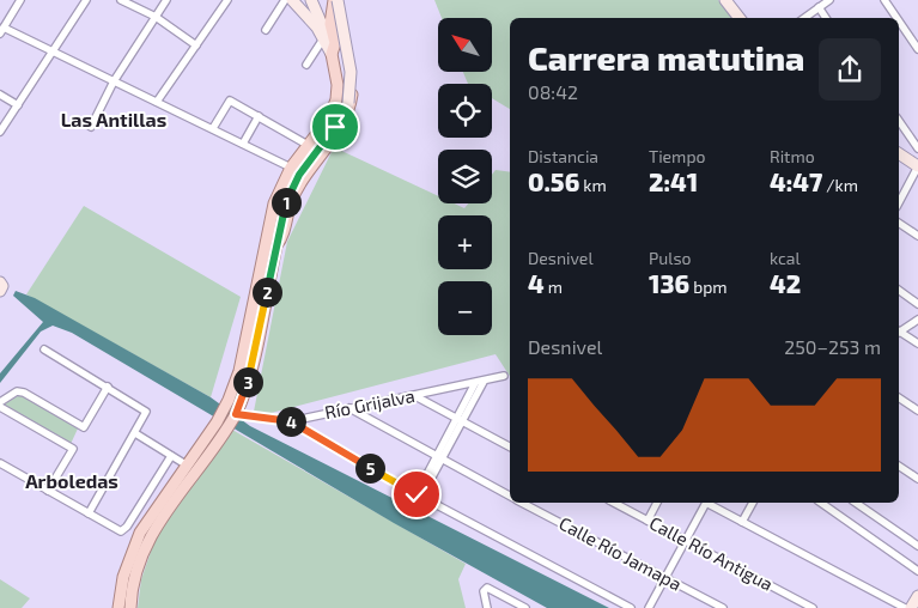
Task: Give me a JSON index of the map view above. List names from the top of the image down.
{
  "streets": {
    "street": ["Río Grijalva", "Calle Río Jamapa", "Calle Río Antigua"]
  },
  "crossings": [
    ["Río Grijalva", "Calle Río Jamapa"]
  ],
  "districts": ["Las Antillas", "Arboledas"],
  "north": "top left",
  "page": {
    "map_buttons": ["+", "−"],
    "heading": ["Carrera matutina", "08:42"],
    "stats": [
      ["Distancia", "0.56 km"],
      ["Tiempo", "2:41"],
      ["Ritmo", "4:47 /km"],
      ["Desnivel", "4 m"],
      ["Pulso", "136 bpm"],
      ["kcal", "42"]
    ],
    "pins": [
      "1",
      "2",
      "3",
      "4",
      "5"
    ],
    "chart": ["Desnivel", "250–253 m"]
  }
}
